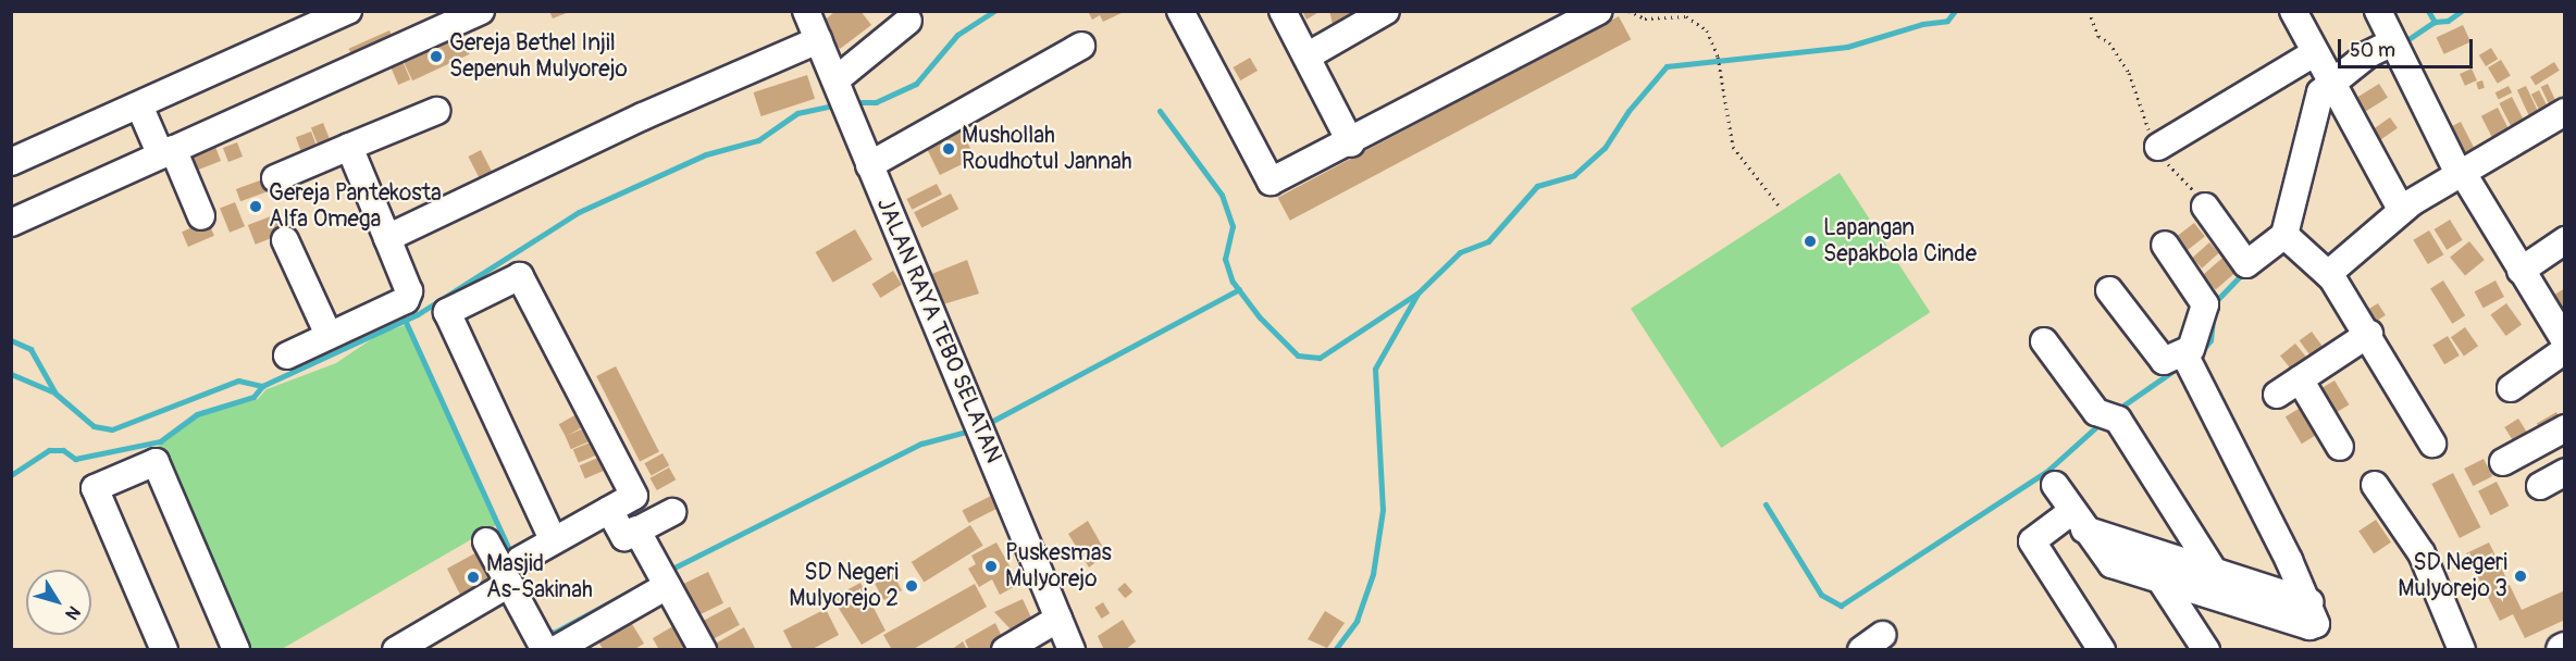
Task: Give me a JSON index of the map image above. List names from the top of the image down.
{
  "streets": {
    "street": ["JALAN RAYA TEBO SELATAN"]
  },
  "places": [
    "Gereja Bethel Injil Sepenuh Mulyorejo",
    "Mushollah Roudhotul Jannah",
    "Gereja Pantekosta Alfa Omega",
    "Lapangan Sepakbola Cinde",
    "Puskesmas Mulyorejo",
    "SD Negeri Mulyorejo 3",
    "Masjid As-Sakinah",
    "SD Negeri Mulyorejo 2"
  ],
  "scale_bar": "50 m",
  "north": "bottom right"
}
